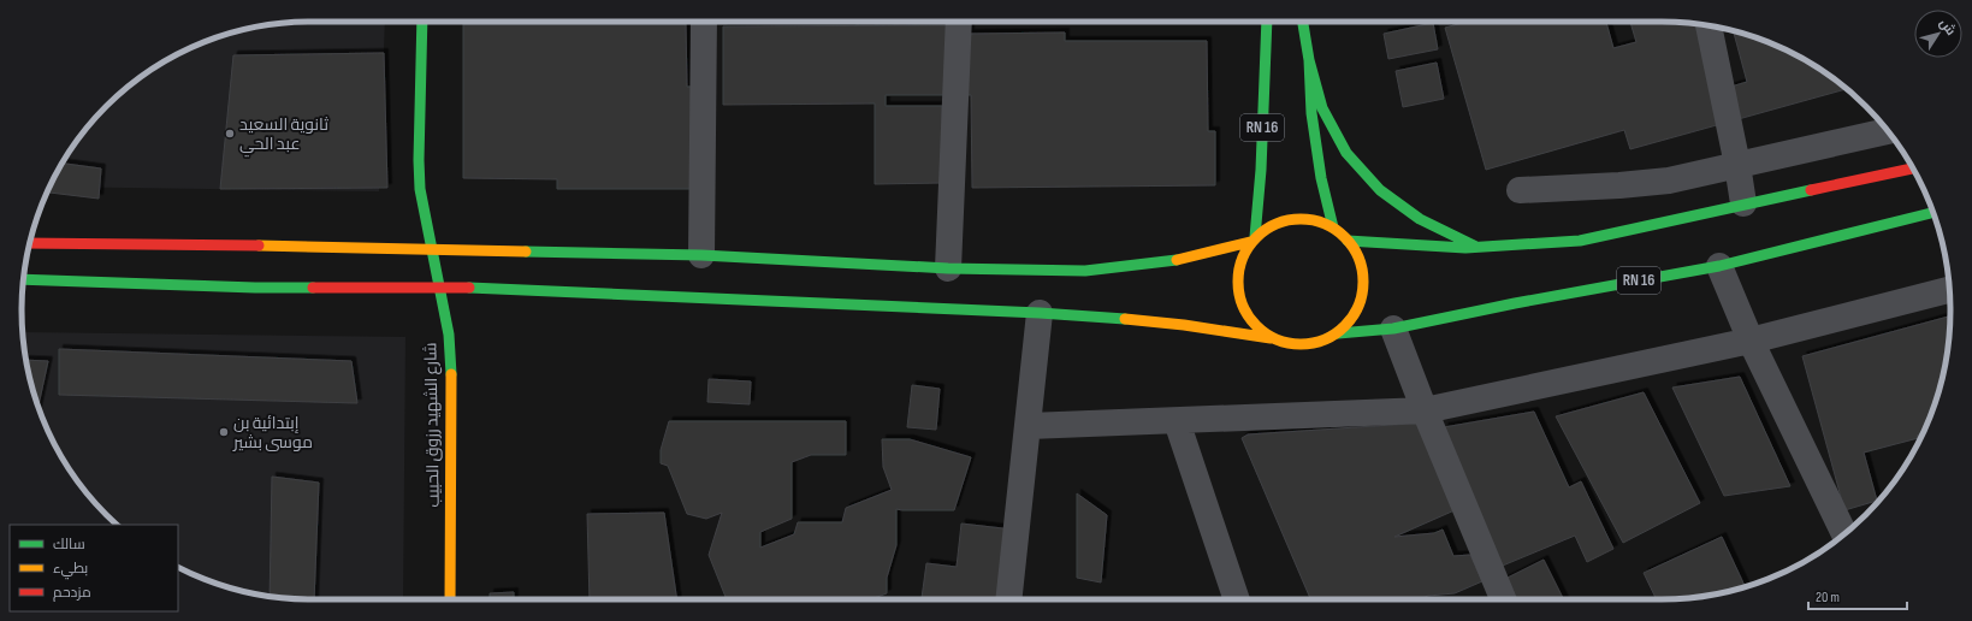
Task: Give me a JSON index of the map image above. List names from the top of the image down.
{
  "streets": {
    "main road": ["RN 16", "شارع الشهيد رزوق الحبيب"]
  },
  "places": ["ثانوية السعيد عبد الحي", "إبتدائية بن موسى بشير"],
  "legend": ["سالك", "بطيء", "مزدحم"],
  "scale_bar": "20 m",
  "north": "top right"
}
